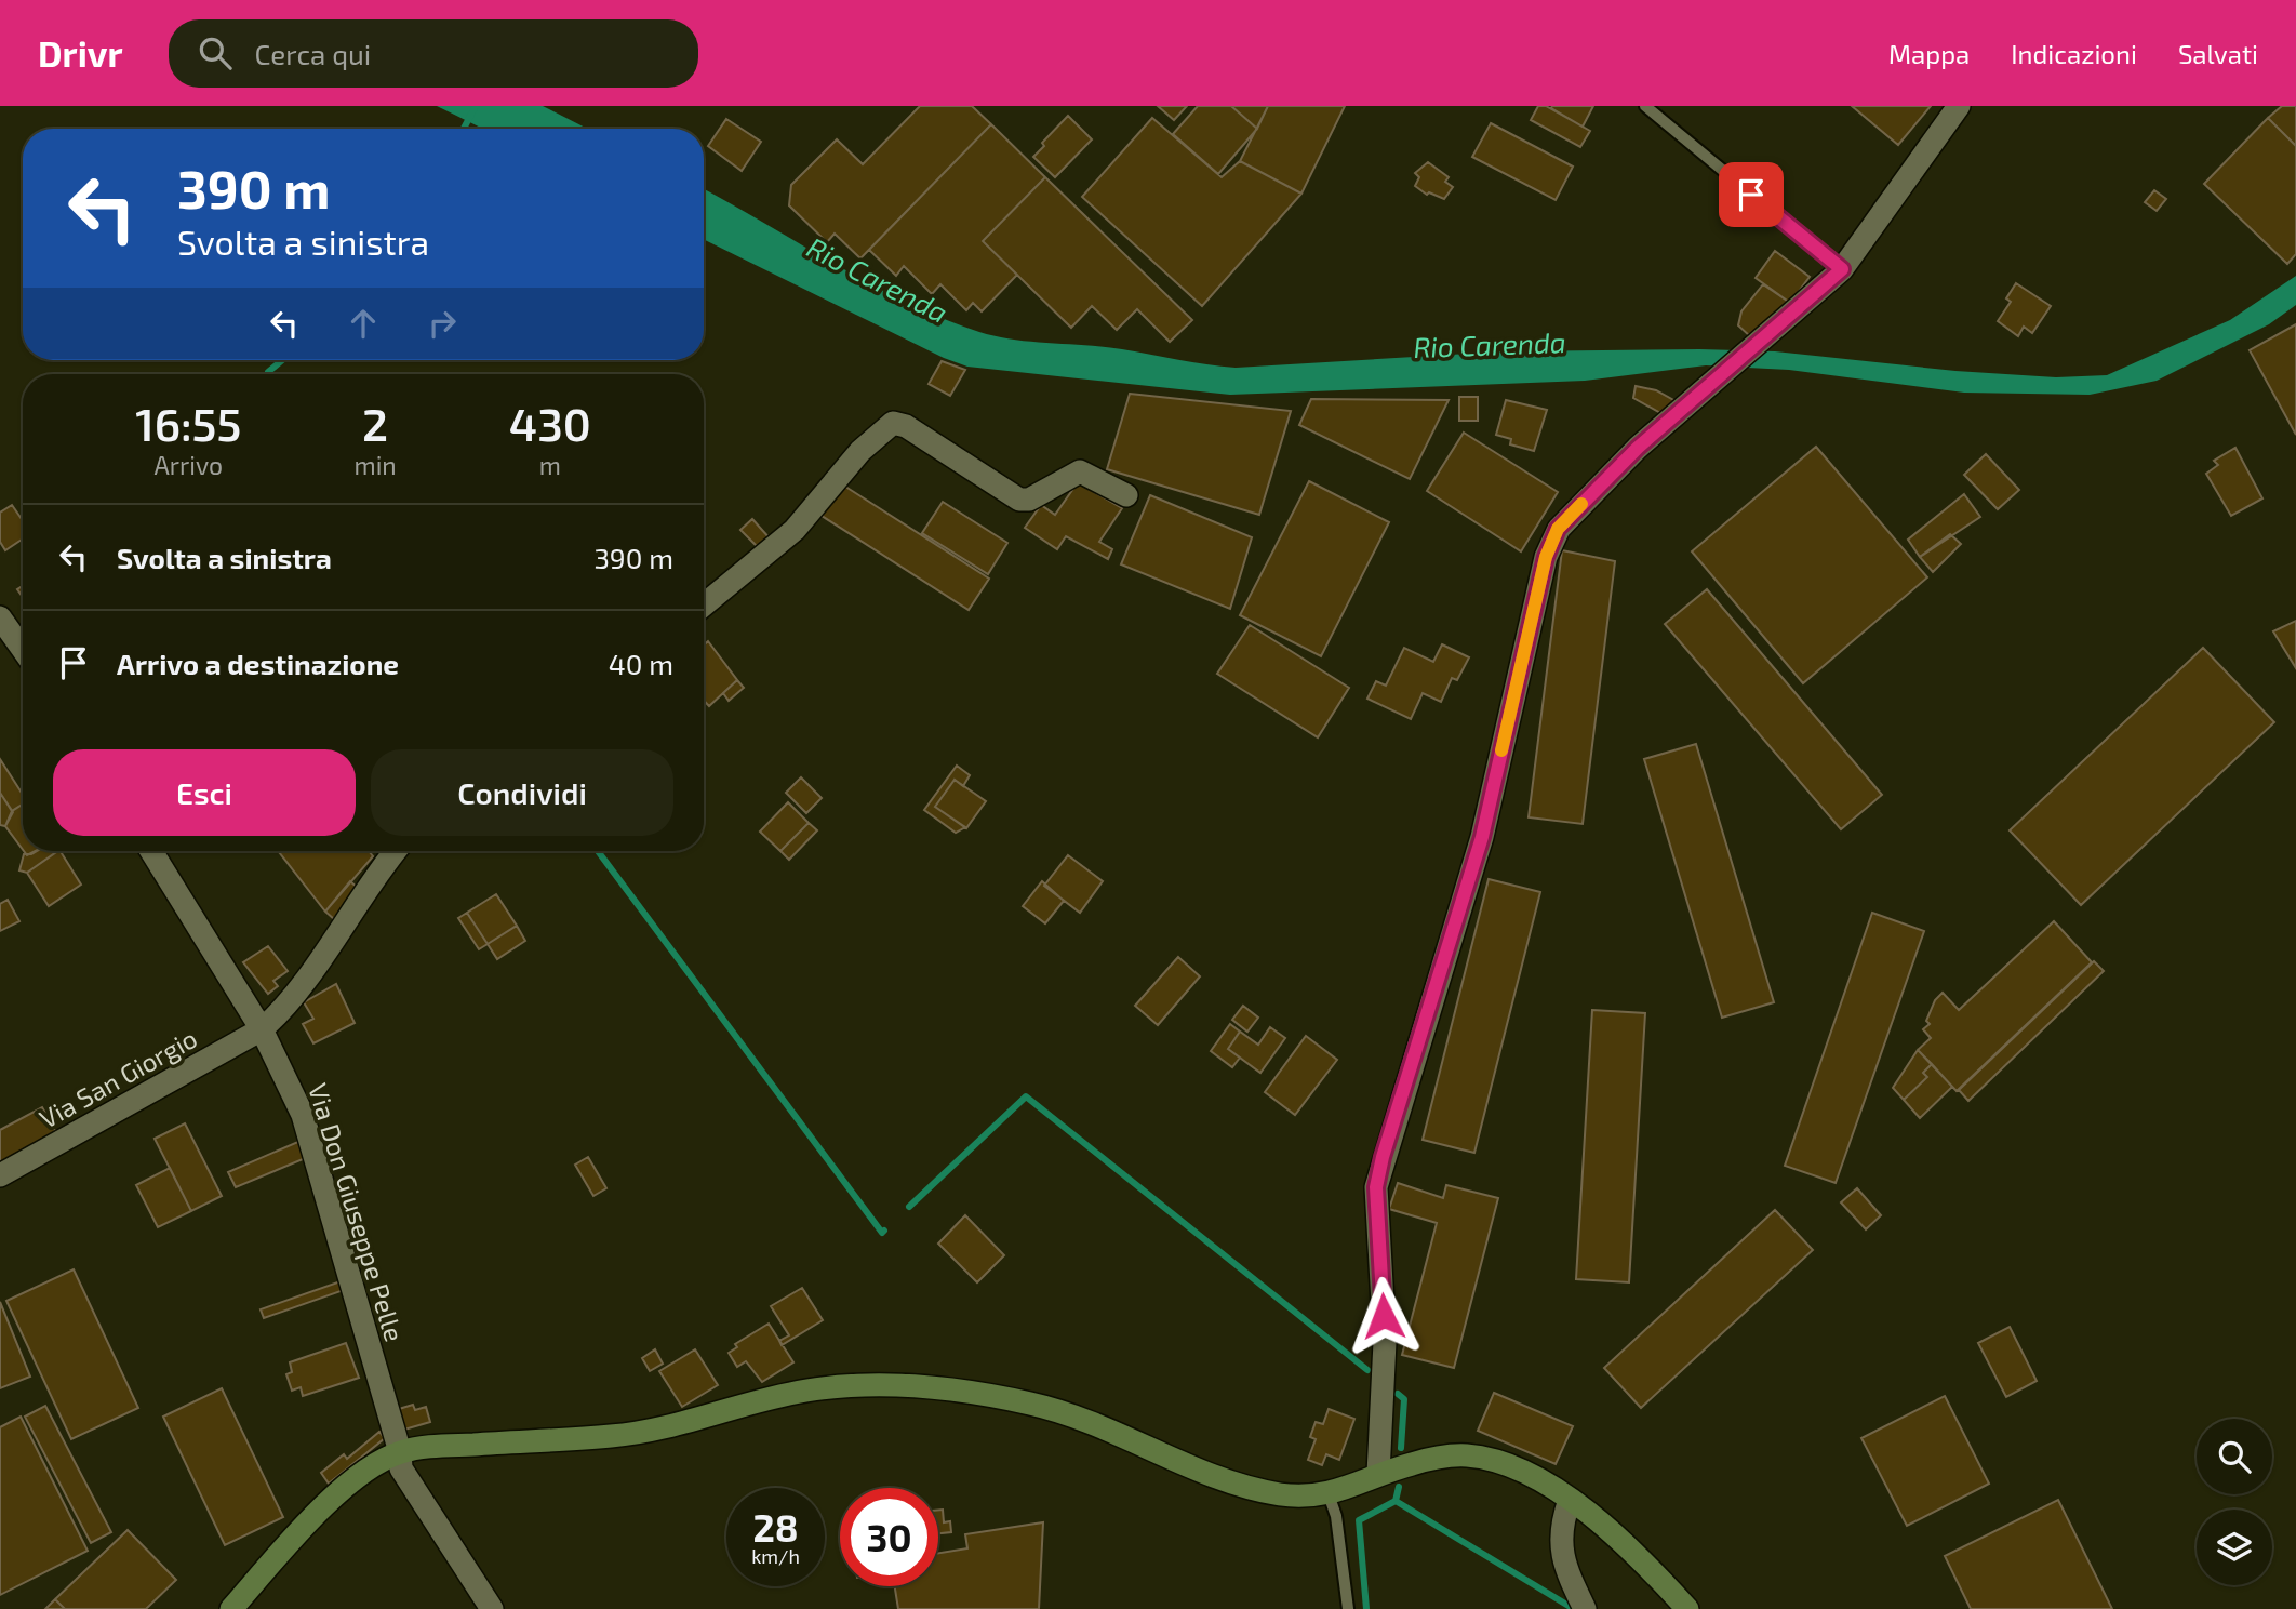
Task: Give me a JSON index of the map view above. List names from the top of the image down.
{
  "streets": {
    "street": ["Via San Giorgio", "Via Don Giuseppe Pelle"]
  },
  "crossings": [
    ["Via San Giorgio", "Via Don Giuseppe Pelle"]
  ],
  "water": ["Rio Carenda"],
  "page": {
    "header": "Drivr",
    "search": "Cerca qui",
    "nav": ["Mappa", "Indicazioni", "Salvati"],
    "turn": ["390 m", "Svolta a sinistra"],
    "eta": [
      "16:55",
      "Arrivo",
      "2",
      "min",
      "430",
      "m"
    ],
    "list": [
      {
        "name": "Svolta a sinistra",
        "value": "390 m"
      },
      {
        "name": "Arrivo a destinazione",
        "value": "40 m"
      }
    ],
    "buttons": ["Esci", "Condividi"],
    "speed": "28 km/h",
    "limit": "30"
  }
}
